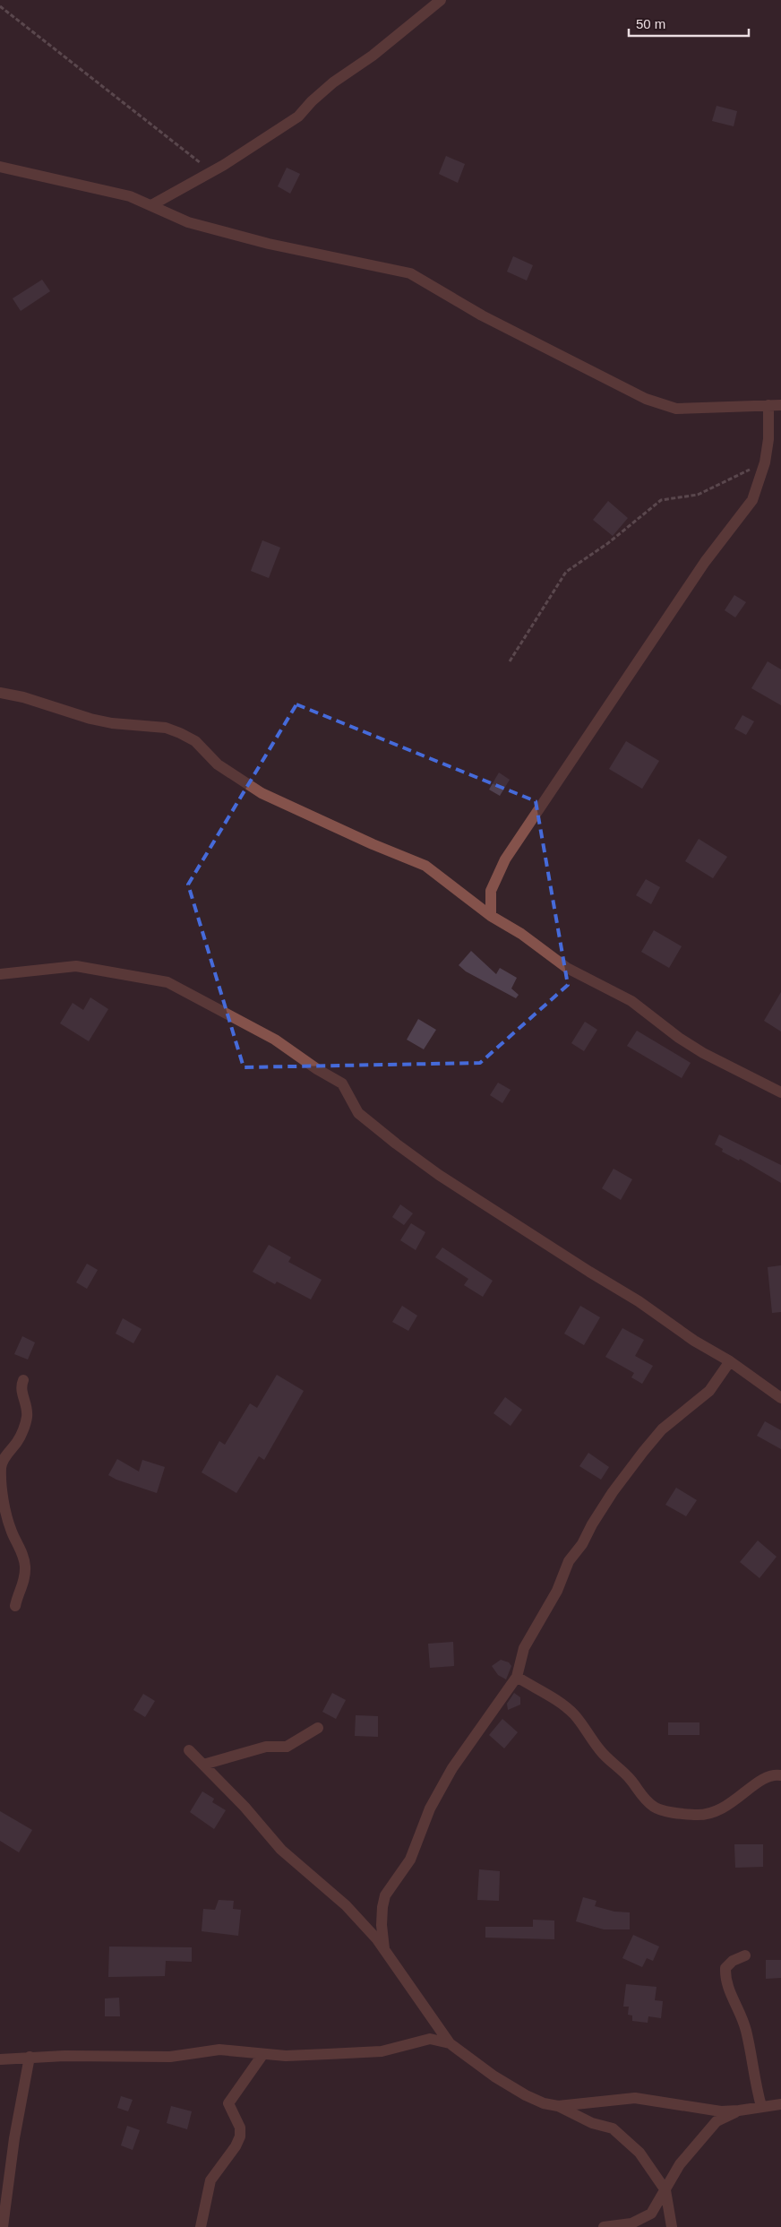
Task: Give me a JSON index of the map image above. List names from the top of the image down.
{
  "scale_bar": "50 m"
}
